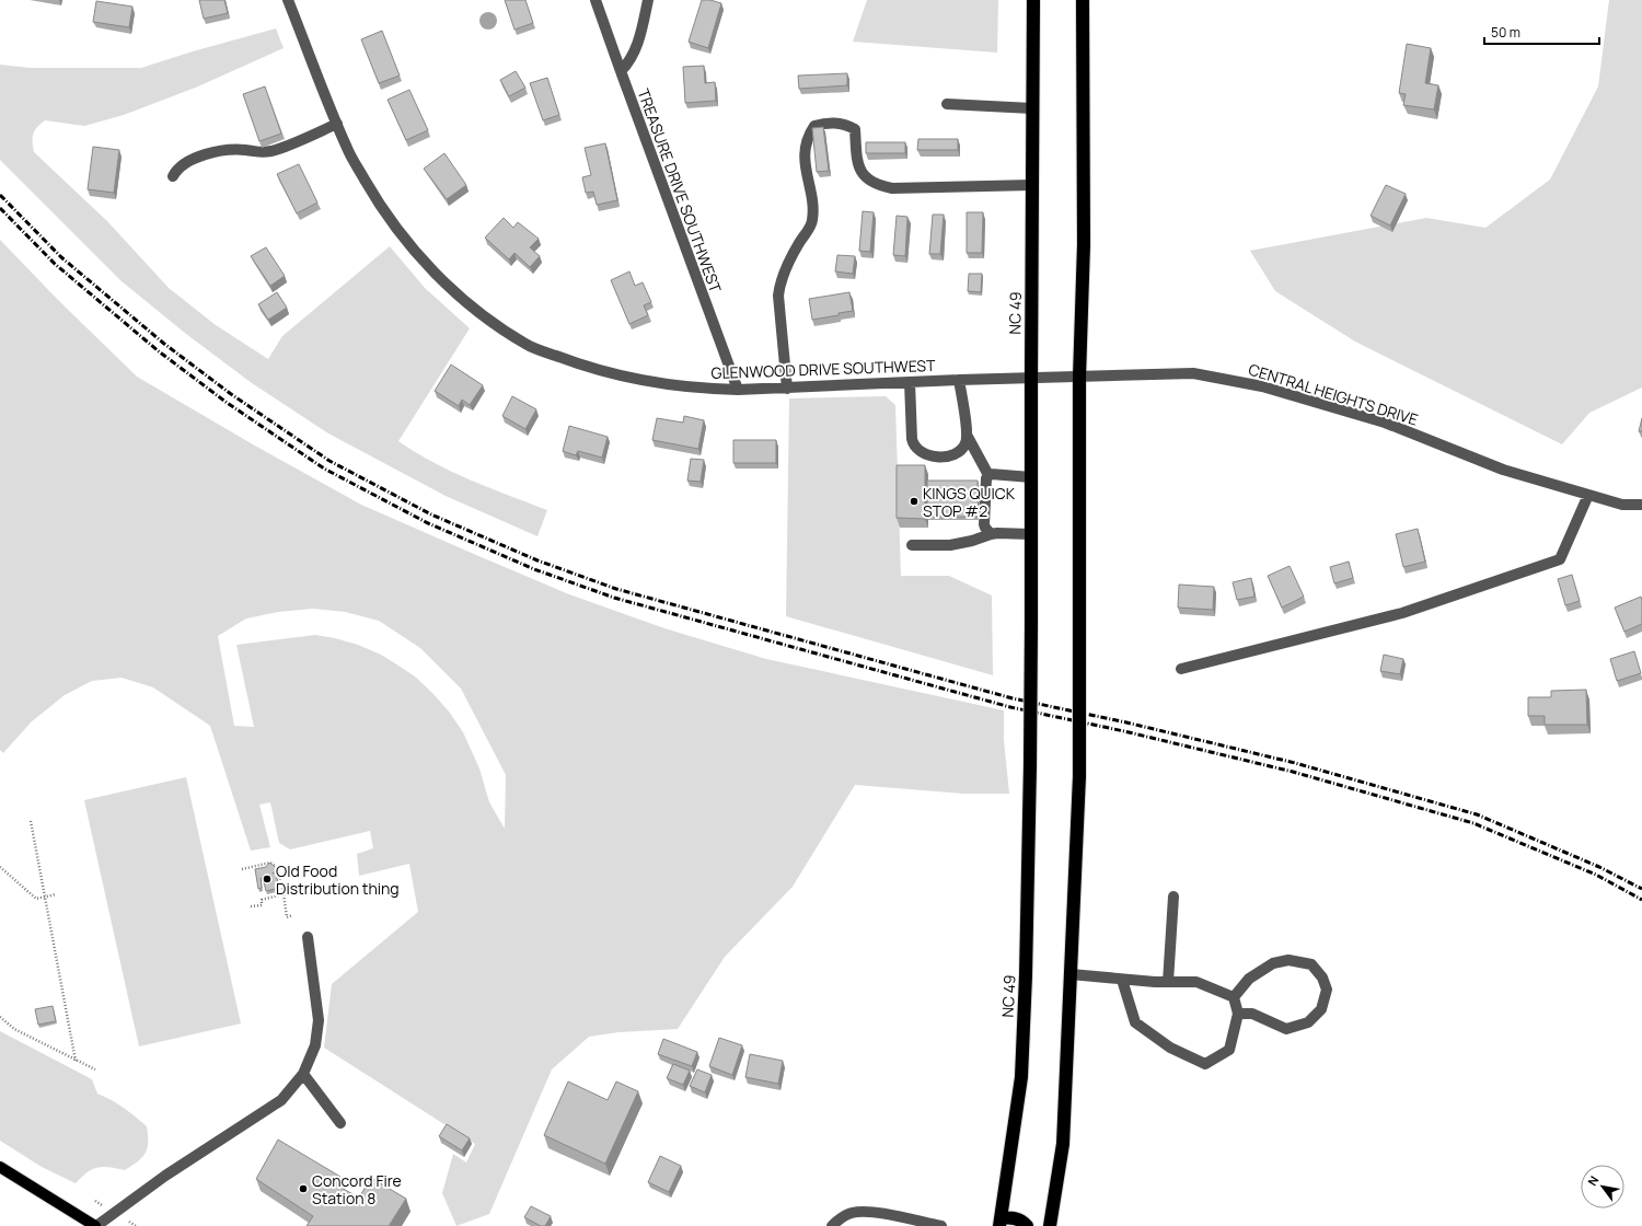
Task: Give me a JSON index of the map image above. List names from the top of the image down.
{
  "streets": {
    "highway": ["NC 49"],
    "street": ["TREASURE DRIVE SOUTHWEST", "GLENWOOD DRIVE SOUTHWEST", "CENTRAL HEIGHTS DRIVE"]
  },
  "crossings": [
    ["TREASURE DRIVE SOUTHWEST", "GLENWOOD DRIVE SOUTHWEST"],
    ["NC 49", "GLENWOOD DRIVE SOUTHWEST"],
    ["NC 49", "CENTRAL HEIGHTS DRIVE"],
    ["GLENWOOD DRIVE SOUTHWEST", "CENTRAL HEIGHTS DRIVE"]
  ],
  "places": ["KINGS QUICK STOP #2", "Old Food Distribution thing", "Concord Fire Station 8"],
  "scale_bar": "50 m",
  "north": "top left"
}
